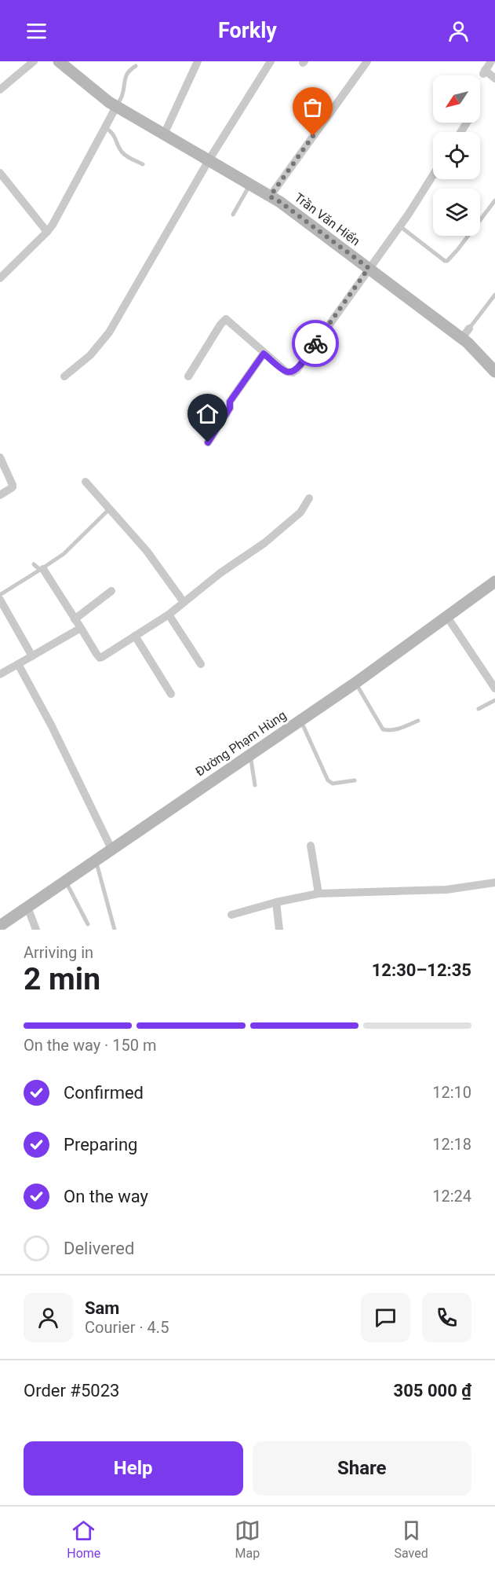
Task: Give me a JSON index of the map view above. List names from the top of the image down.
{
  "streets": {
    "main road": ["Trần Văn Hiển", "Đường Phạm Hùng"]
  },
  "north": "bottom left",
  "page": {
    "header": "Forkly",
    "heading": ["2 min", "Arriving in", "12:30–12:35"],
    "panel": [
      "Sam",
      "Courier · 4.5",
      "Order #5023",
      "305 000 ₫"
    ],
    "bar": "On the way · 150 m",
    "list": [
      ["Confirmed", "12:10"],
      ["Preparing", "12:18"],
      ["On the way", "12:24"],
      "Delivered"
    ],
    "buttons": ["Help", "Share"],
    "tabs": ["Home", "Map", "Saved"]
  }
}
